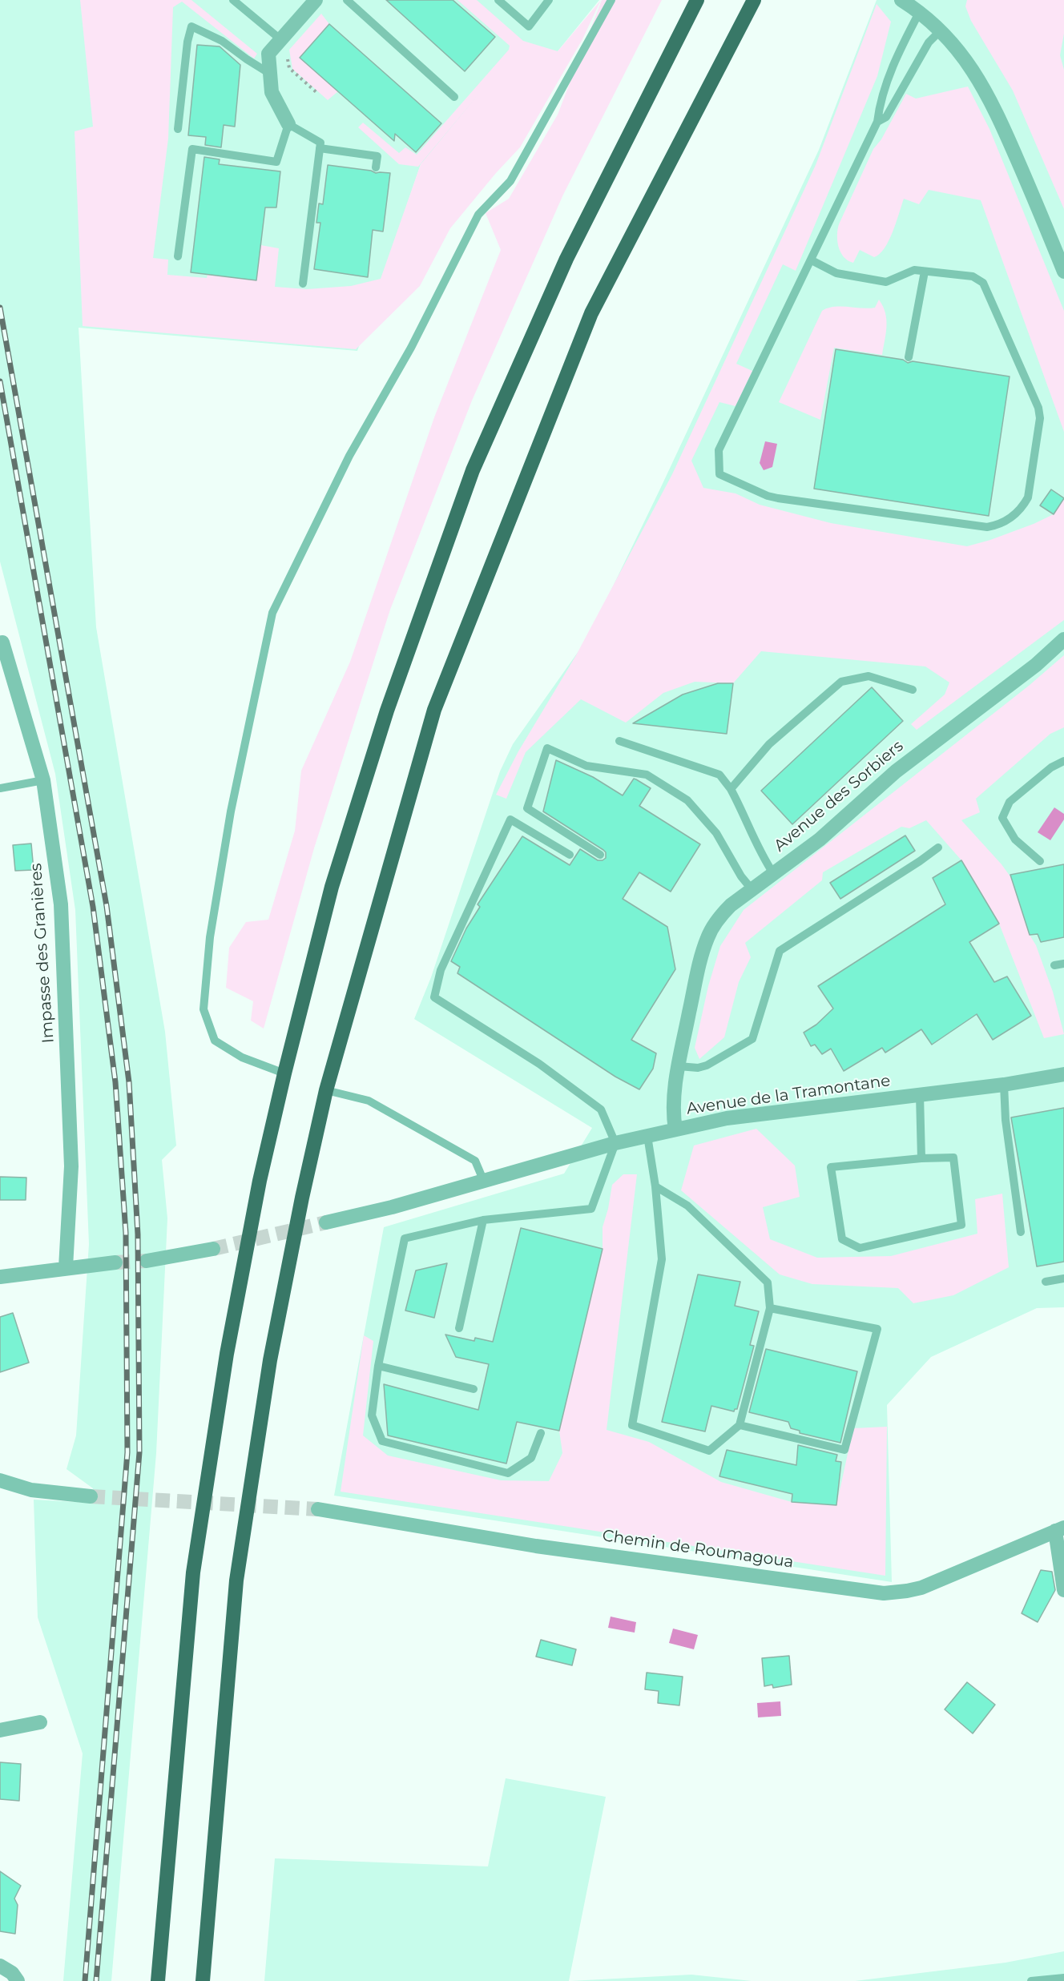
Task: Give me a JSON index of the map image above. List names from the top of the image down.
{
  "streets": {
    "street": [
      "Avenue des Sorbiers",
      "Impasse des Granières",
      "Avenue de la Tramontane",
      "Chemin de Roumagoua"
    ]
  },
  "crossings": [
    ["Avenue des Sorbiers", "Avenue de la Tramontane"]
  ]
}
